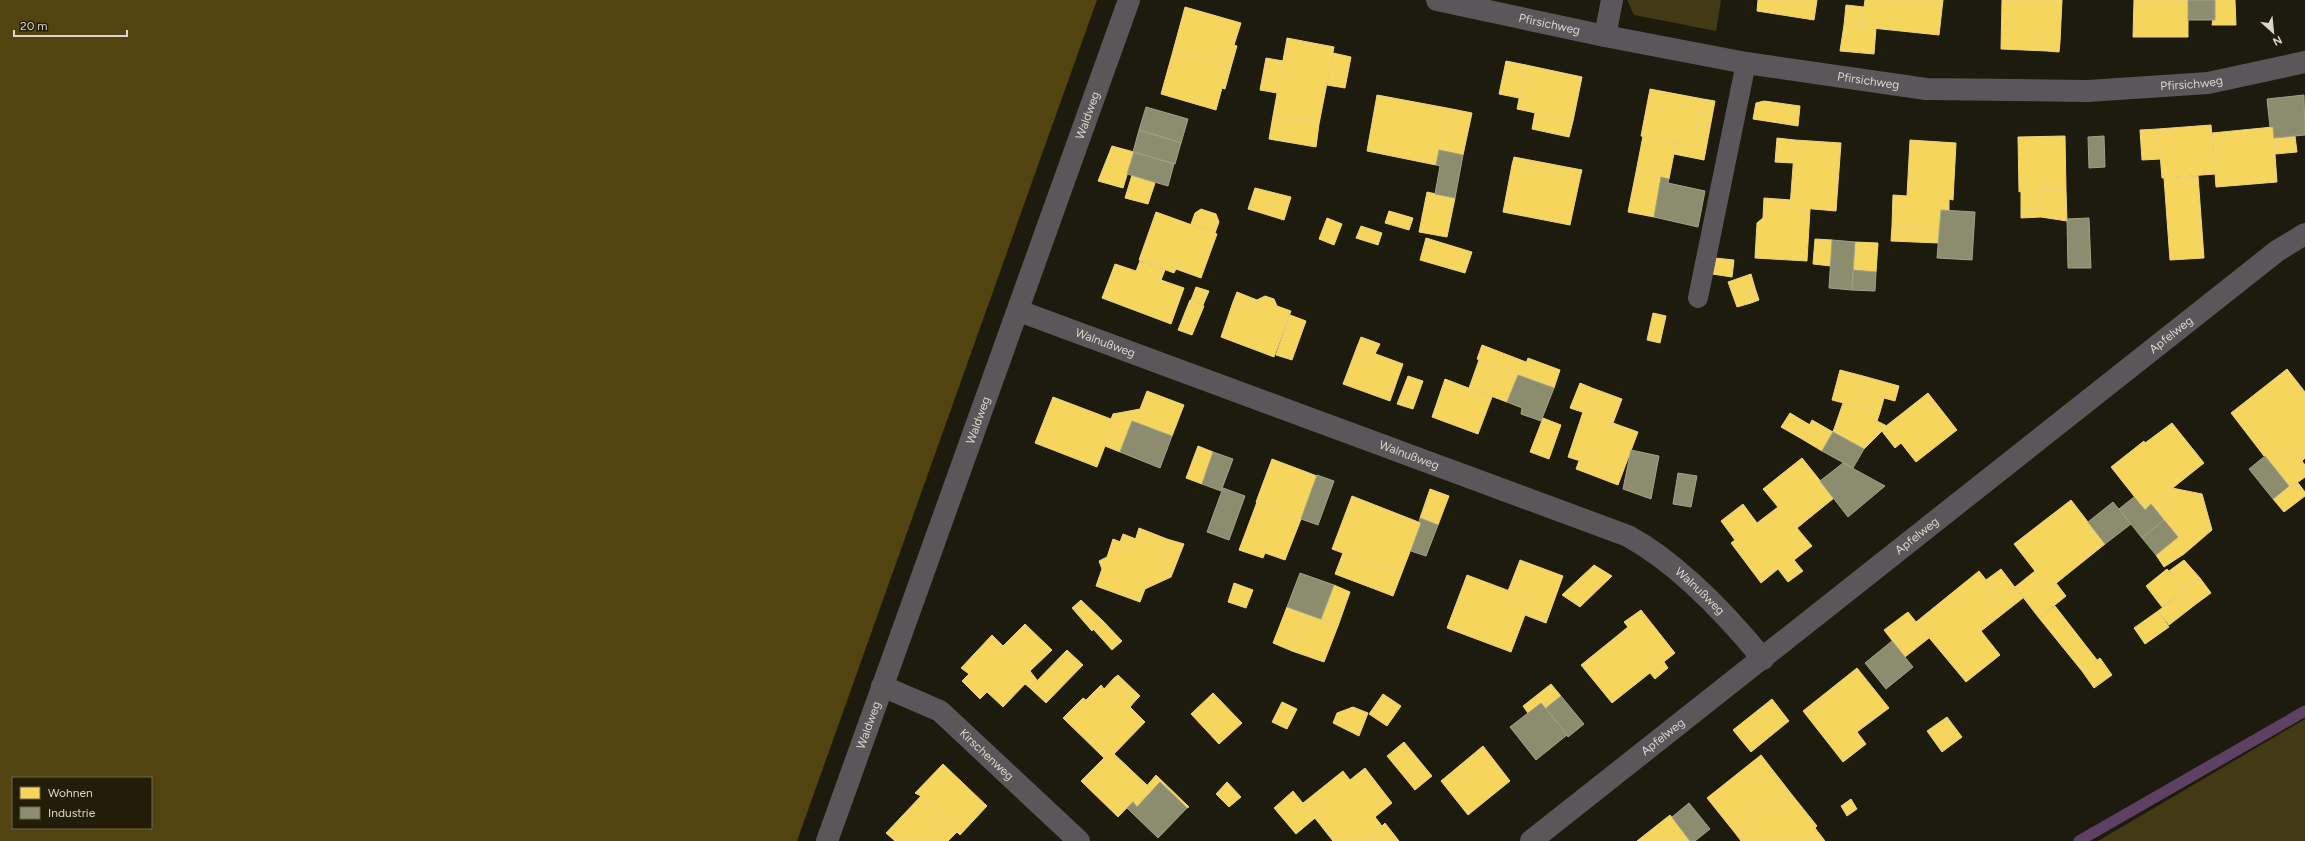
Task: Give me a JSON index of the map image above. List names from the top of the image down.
{
  "streets": {
    "street": [
      "Pfirsichweg",
      "Waldweg",
      "Apfelweg",
      "Walnußweg",
      "Kirschenweg"
    ]
  },
  "crossings": [
    ["Waldweg", "Walnußweg"],
    ["Waldweg", "Kirschenweg"],
    ["Apfelweg", "Walnußweg"]
  ],
  "legend": ["Wohnen", "Industrie"],
  "scale_bar": "20 m",
  "north": "bottom right"
}
